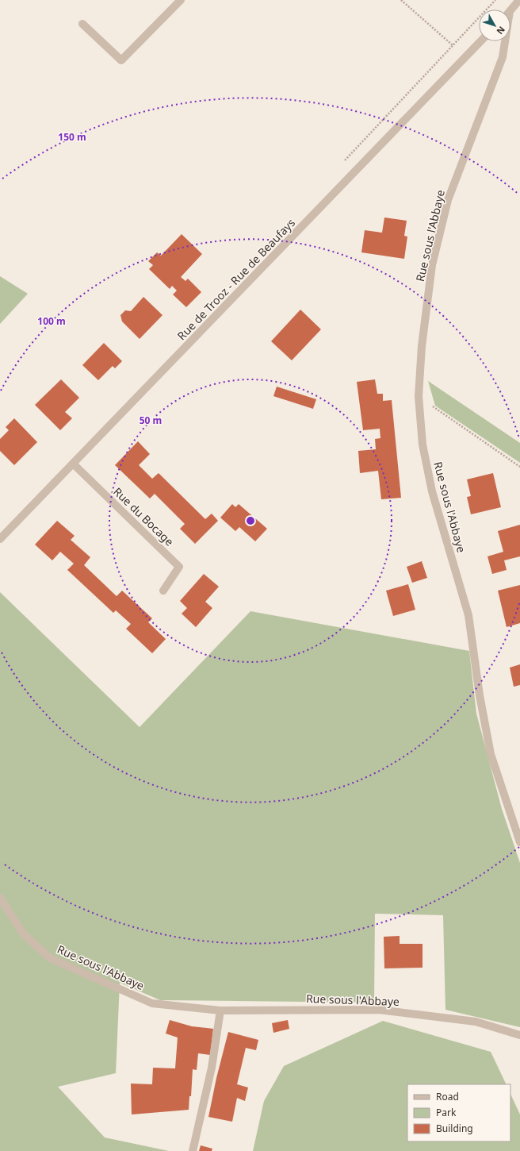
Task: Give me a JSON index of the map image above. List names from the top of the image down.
{
  "streets": {
    "street": ["Rue sous l'Abbaye", "Rue de Trooz - Rue de Beaufays", "Rue du Bocage"]
  },
  "crossings": [
    ["Rue de Trooz - Rue de Beaufays", "Rue du Bocage"]
  ],
  "legend": ["Road", "Park", "Building"],
  "north": "bottom right",
  "rings": ["150 m", "100 m", "50 m"]
}
